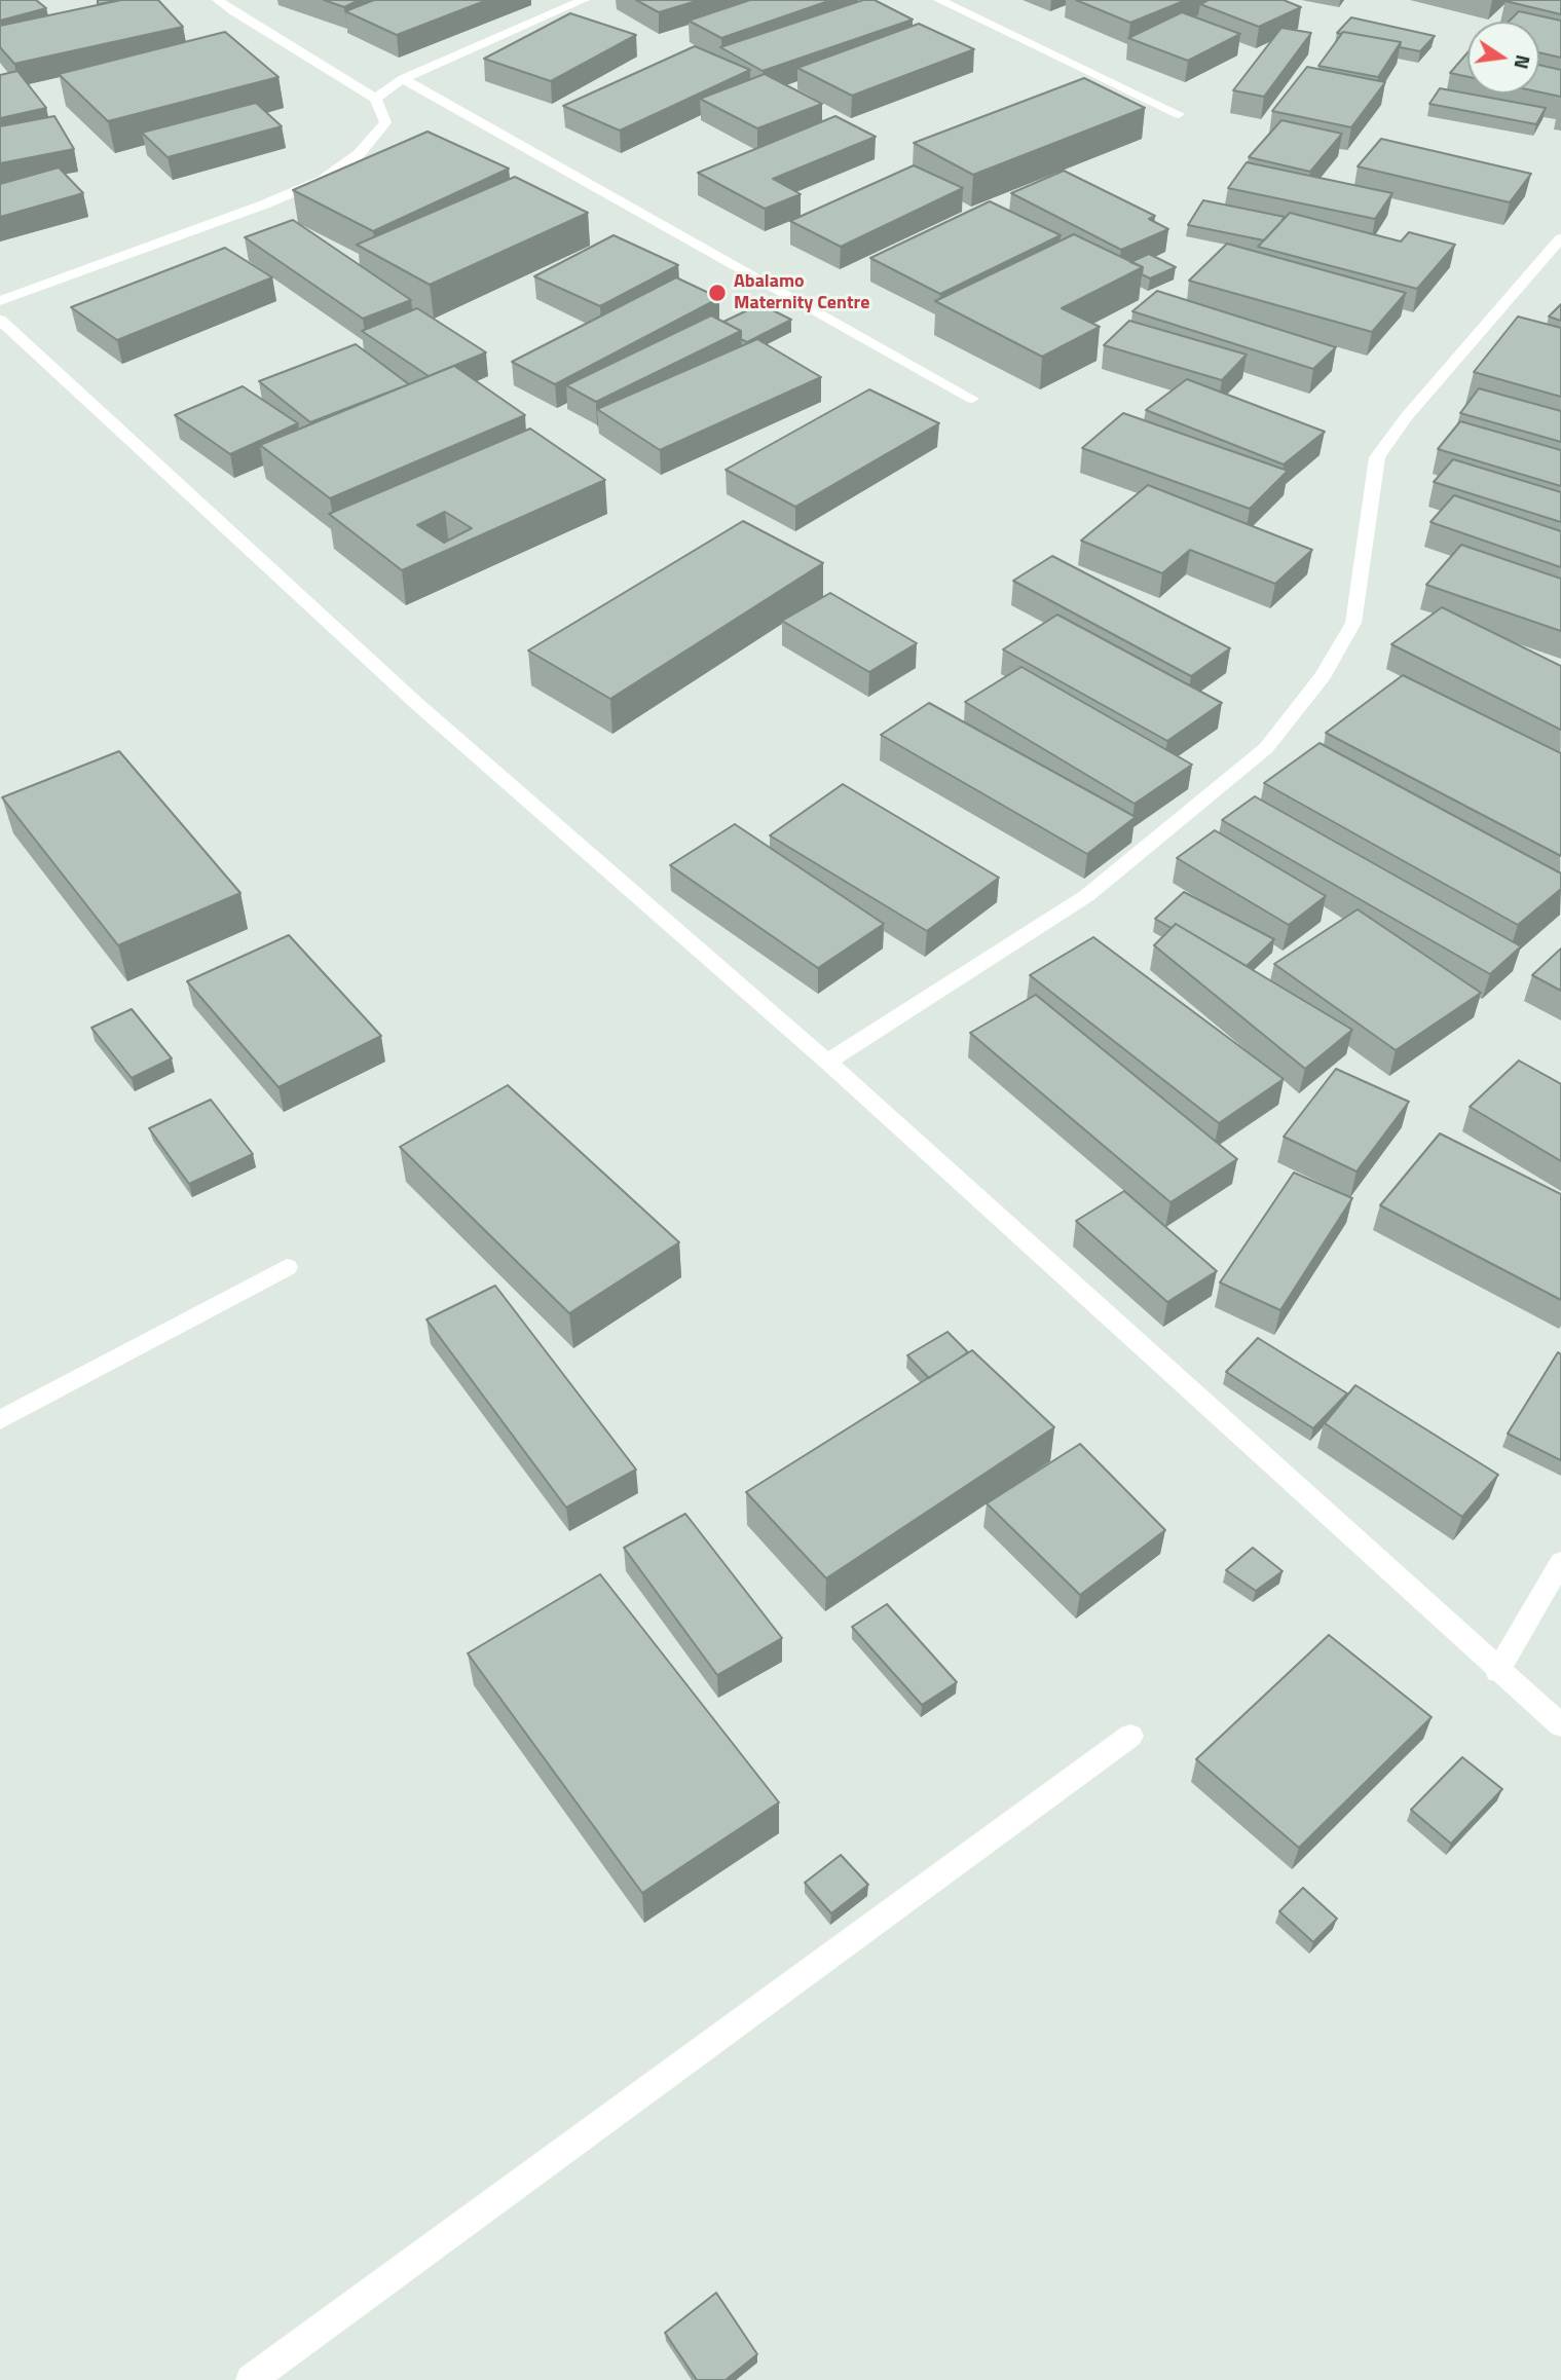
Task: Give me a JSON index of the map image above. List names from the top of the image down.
{
  "places": ["Abalamo Maternity Centre"],
  "north": "right"
}
